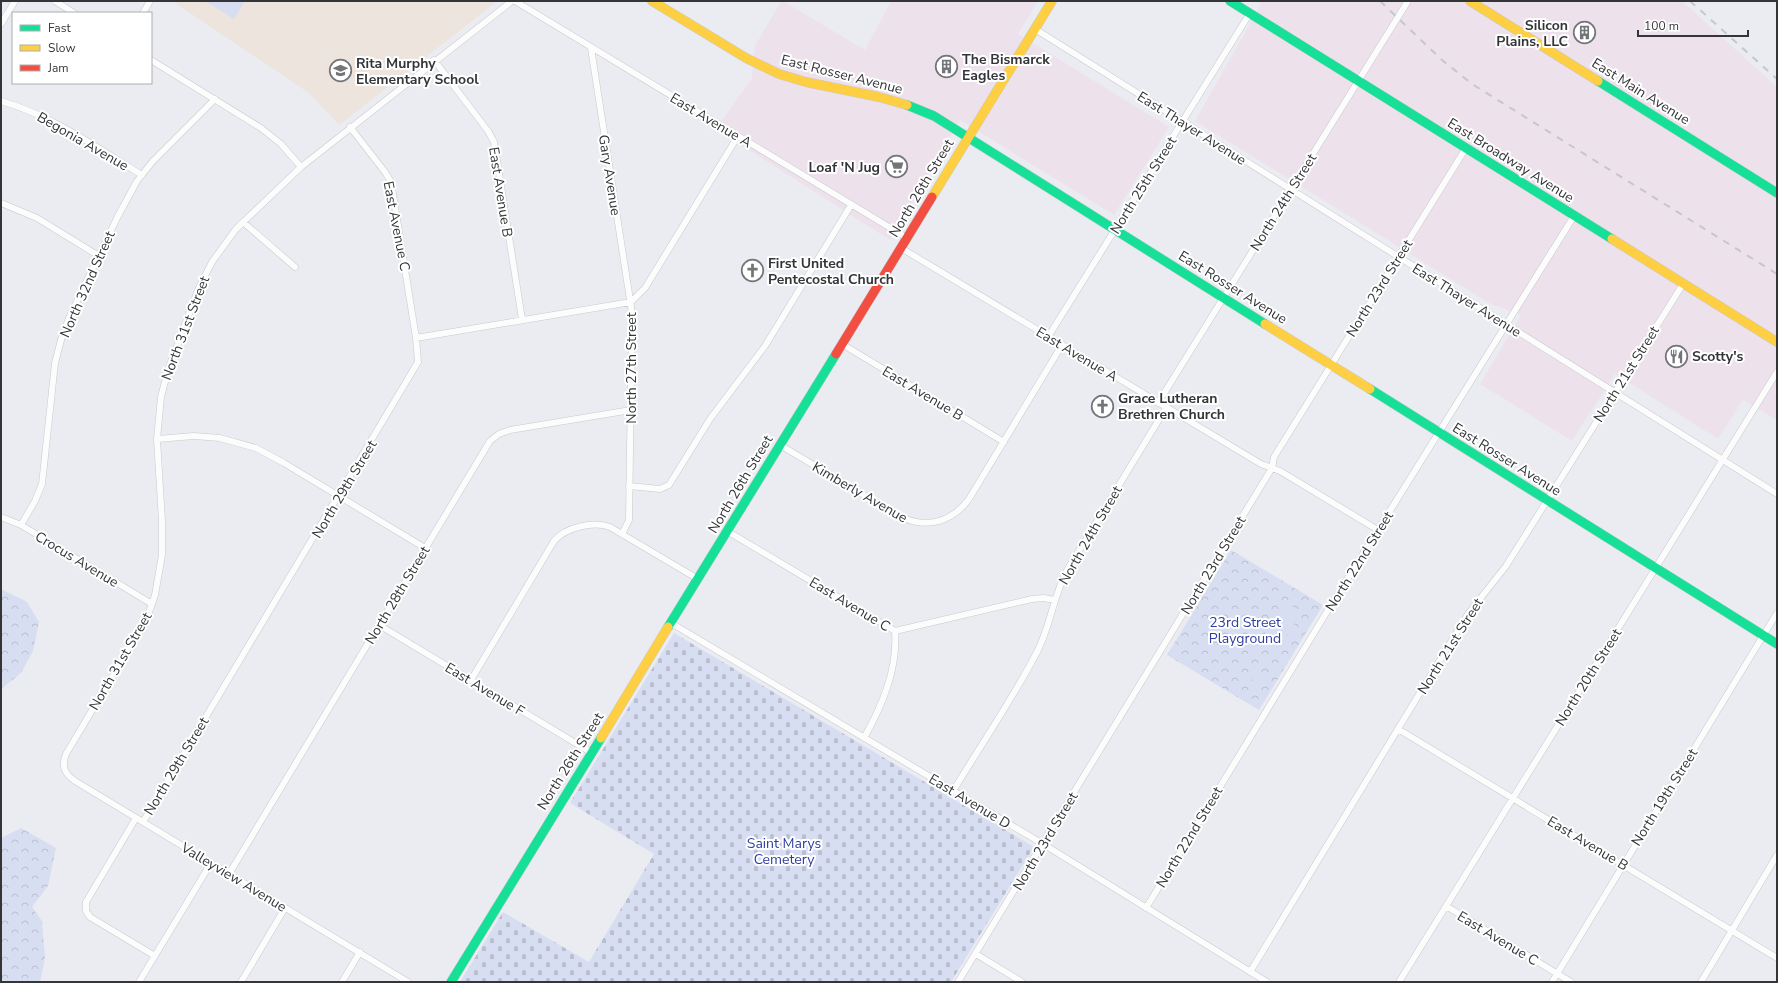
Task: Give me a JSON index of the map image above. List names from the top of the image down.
{
  "streets": {
    "street": [
      "East Rosser Avenue",
      "East Main Avenue",
      "East Avenue A",
      "East Thayer Avenue",
      "Begonia Avenue",
      "East Broadway Avenue",
      "Gary Avenue",
      "North 25th Street",
      "North 26th Street",
      "East Avenue B",
      "North 24th Street",
      "East Avenue C",
      "North 32nd Street",
      "North 23rd Street",
      "North 31st Street",
      "North 27th Street",
      "North 21st Street",
      "North 29th Street",
      "Kimberly Avenue",
      "Crocus Avenue",
      "North 22nd Street",
      "North 28th Street",
      "North 20th Street",
      "East Avenue F",
      "North 19th Street",
      "East Avenue D",
      "Valleyview Avenue"
    ]
  },
  "crossings": [
    ["East Rosser Avenue", "North 25th Street"],
    ["East Rosser Avenue", "North 26th Street"],
    ["East Rosser Avenue", "North 24th Street"],
    ["East Rosser Avenue", "North 23rd Street"],
    ["East Rosser Avenue", "North 21st Street"],
    ["East Rosser Avenue", "North 22nd Street"],
    ["East Rosser Avenue", "North 20th Street"],
    ["East Rosser Avenue", "North 19th Street"],
    ["East Avenue A", "Gary Avenue"],
    ["East Avenue A", "North 25th Street"],
    ["East Avenue A", "North 26th Street"],
    ["East Avenue A", "North 24th Street"],
    ["East Avenue A", "North 23rd Street"],
    ["East Avenue A", "North 27th Street"],
    ["East Avenue A", "North 22nd Street"],
    ["East Thayer Avenue", "North 25th Street"],
    ["East Thayer Avenue", "North 26th Street"],
    ["East Thayer Avenue", "North 24th Street"],
    ["East Thayer Avenue", "North 23rd Street"],
    ["East Thayer Avenue", "North 21st Street"],
    ["East Thayer Avenue", "North 22nd Street"],
    ["East Thayer Avenue", "North 20th Street"],
    ["Begonia Avenue", "North 32nd Street"],
    ["East Broadway Avenue", "North 25th Street"],
    ["East Broadway Avenue", "North 24th Street"],
    ["East Broadway Avenue", "North 23rd Street"],
    ["East Broadway Avenue", "North 21st Street"],
    ["East Broadway Avenue", "North 22nd Street"],
    ["Gary Avenue", "North 27th Street"],
    ["North 26th Street", "East Avenue B"],
    ["North 26th Street", "East Avenue C"],
    ["North 26th Street", "Kimberly Avenue"],
    ["North 26th Street", "East Avenue F"],
    ["North 26th Street", "East Avenue D"],
    ["East Avenue B", "North 31st Street"],
    ["East Avenue B", "North 21st Street"],
    ["East Avenue B", "Kimberly Avenue"],
    ["East Avenue B", "North 20th Street"],
    ["East Avenue B", "North 19th Street"],
    ["North 24th Street", "East Avenue C"],
    ["North 24th Street", "East Avenue D"],
    ["East Avenue C", "North 31st Street"],
    ["East Avenue C", "North 29th Street"],
    ["East Avenue C", "North 20th Street"],
    ["East Avenue C", "North 19th Street"],
    ["North 32nd Street", "Crocus Avenue"],
    ["North 23rd Street", "East Avenue D"],
    ["North 31st Street", "Crocus Avenue"],
    ["North 31st Street", "Valleyview Avenue"],
    ["North 27th Street", "North 28th Street"],
    ["North 21st Street", "East Avenue D"],
    ["North 29th Street", "Valleyview Avenue"],
    ["North 22nd Street", "East Avenue D"],
    ["North 28th Street", "East Avenue F"],
    ["North 28th Street", "Valleyview Avenue"]
  ],
  "parks": ["23rd Street Playground", "Saint Marys Cemetery"],
  "places": {
    "building": ["Silicon Plains, LLC", "The Bismarck Eagles"],
    "school or university": ["Rita Murphy Elementary School"],
    "supermarket": ["Loaf 'N Jug"],
    "church": ["First United Pentecostal Church", "Grace Lutheran Brethren Church"],
    "restaurant": ["Scotty's"]
  },
  "legend": ["Fast", "Slow", "Jam"],
  "scale_bar": "100 m"
}
